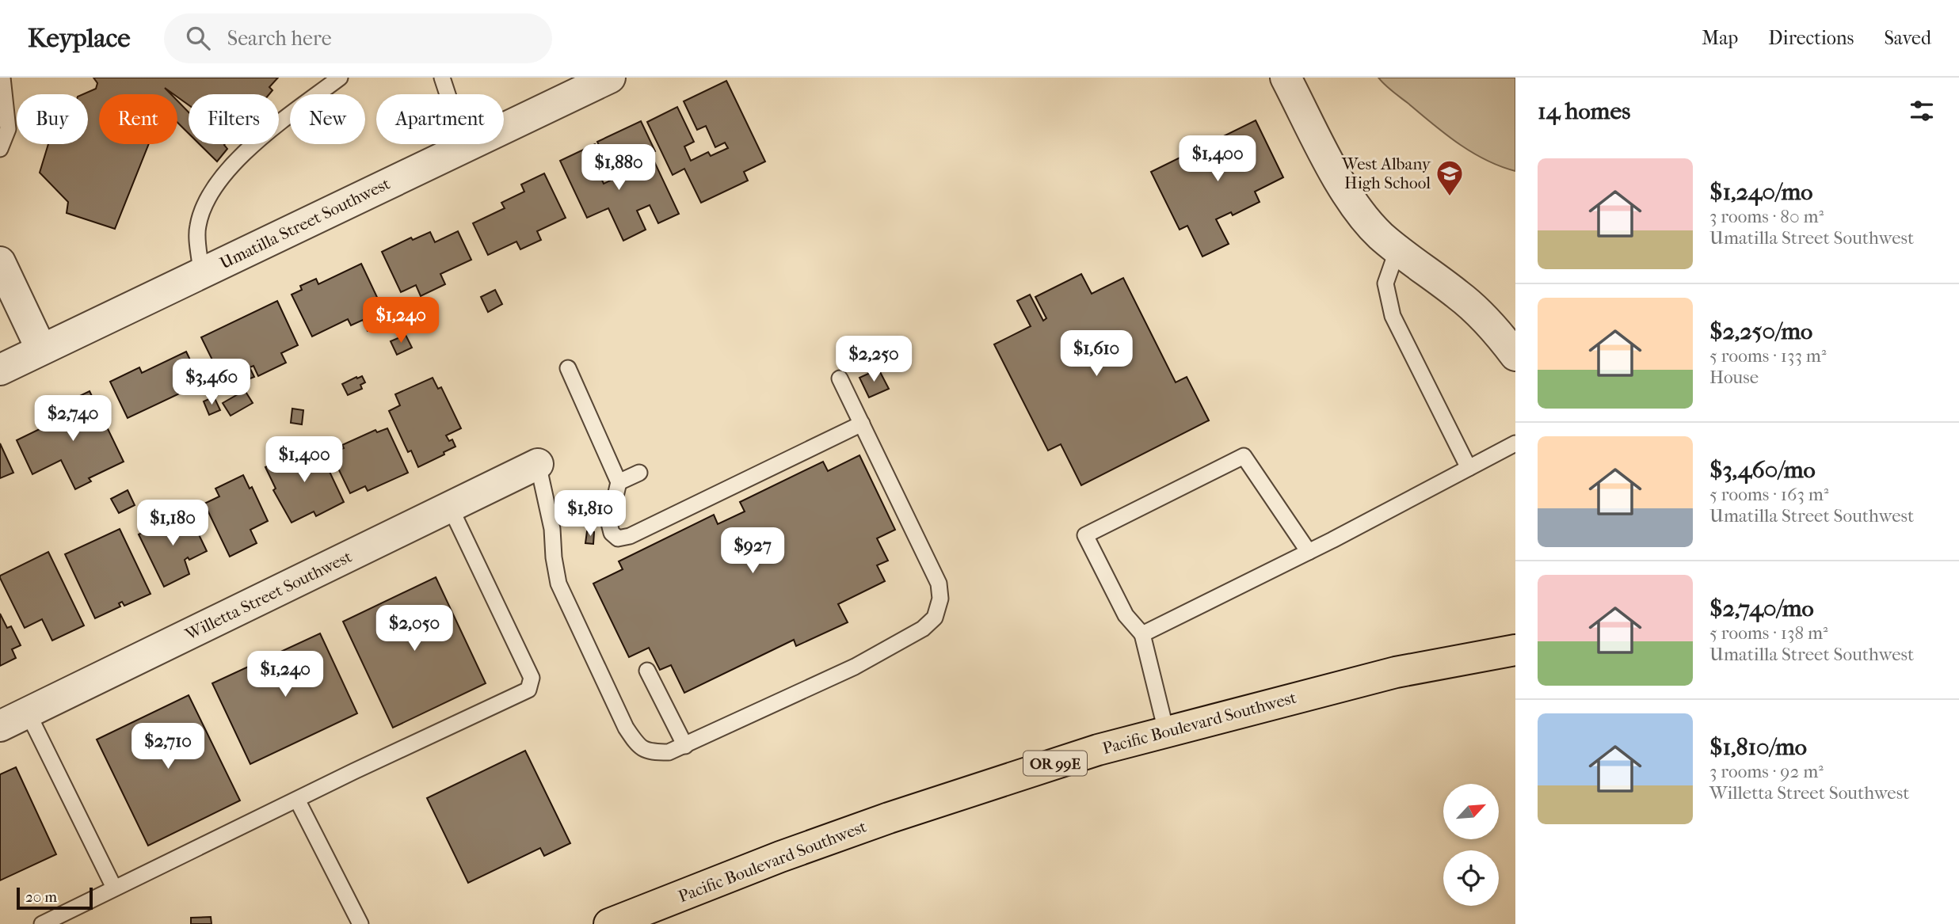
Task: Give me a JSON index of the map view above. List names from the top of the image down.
{
  "streets": {
    "main road": ["Pacific Boulevard Southwest", "OR 99E"],
    "street": ["Umatilla Street Southwest", "Willetta Street Southwest"]
  },
  "places": {
    "school or university": ["West Albany High School"]
  },
  "scale_bar": "20 m",
  "north": "top right",
  "page": {
    "header": "Keyplace",
    "search": "Search here",
    "nav": ["Map", "Directions", "Saved"],
    "heading": "14 homes",
    "chip": [
      "Buy",
      "Rent",
      "Filters",
      "New",
      "Apartment"
    ],
    "price": [
      "$1,400",
      "$1,880",
      "$1,240",
      "$1,610",
      "$2,250",
      "$3,460",
      "$2,740",
      "$1,400",
      "$1,810",
      "$1,180",
      "$927",
      "$2,050",
      "$1,240",
      "$2,710"
    ],
    "list": [
      {
        "name": "$1,240/mo",
        "note": "3 rooms · 80 m² · Umatilla Street Southwest"
      },
      {
        "name": "$2,250/mo",
        "note": "5 rooms · 133 m² · House"
      },
      {
        "name": "$3,460/mo",
        "note": "5 rooms · 163 m² · Umatilla Street Southwest"
      },
      {
        "name": "$2,740/mo",
        "note": "5 rooms · 138 m² · Umatilla Street Southwest"
      },
      {
        "name": "$1,810/mo",
        "note": "3 rooms · 92 m² · Willetta Street Southwest"
      }
    ],
    "scale": "20 m"
  }
}
